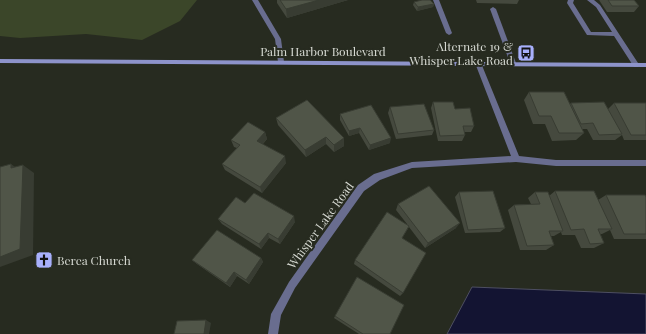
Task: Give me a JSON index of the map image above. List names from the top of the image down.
{
  "streets": {
    "main road": ["Palm Harbor Boulevard"],
    "street": ["Whisper Lake Road"]
  },
  "places": {
    "bus stop": ["Alternate 19 & Whisper Lake Road"],
    "church": ["Berea Church"]
  }
}
